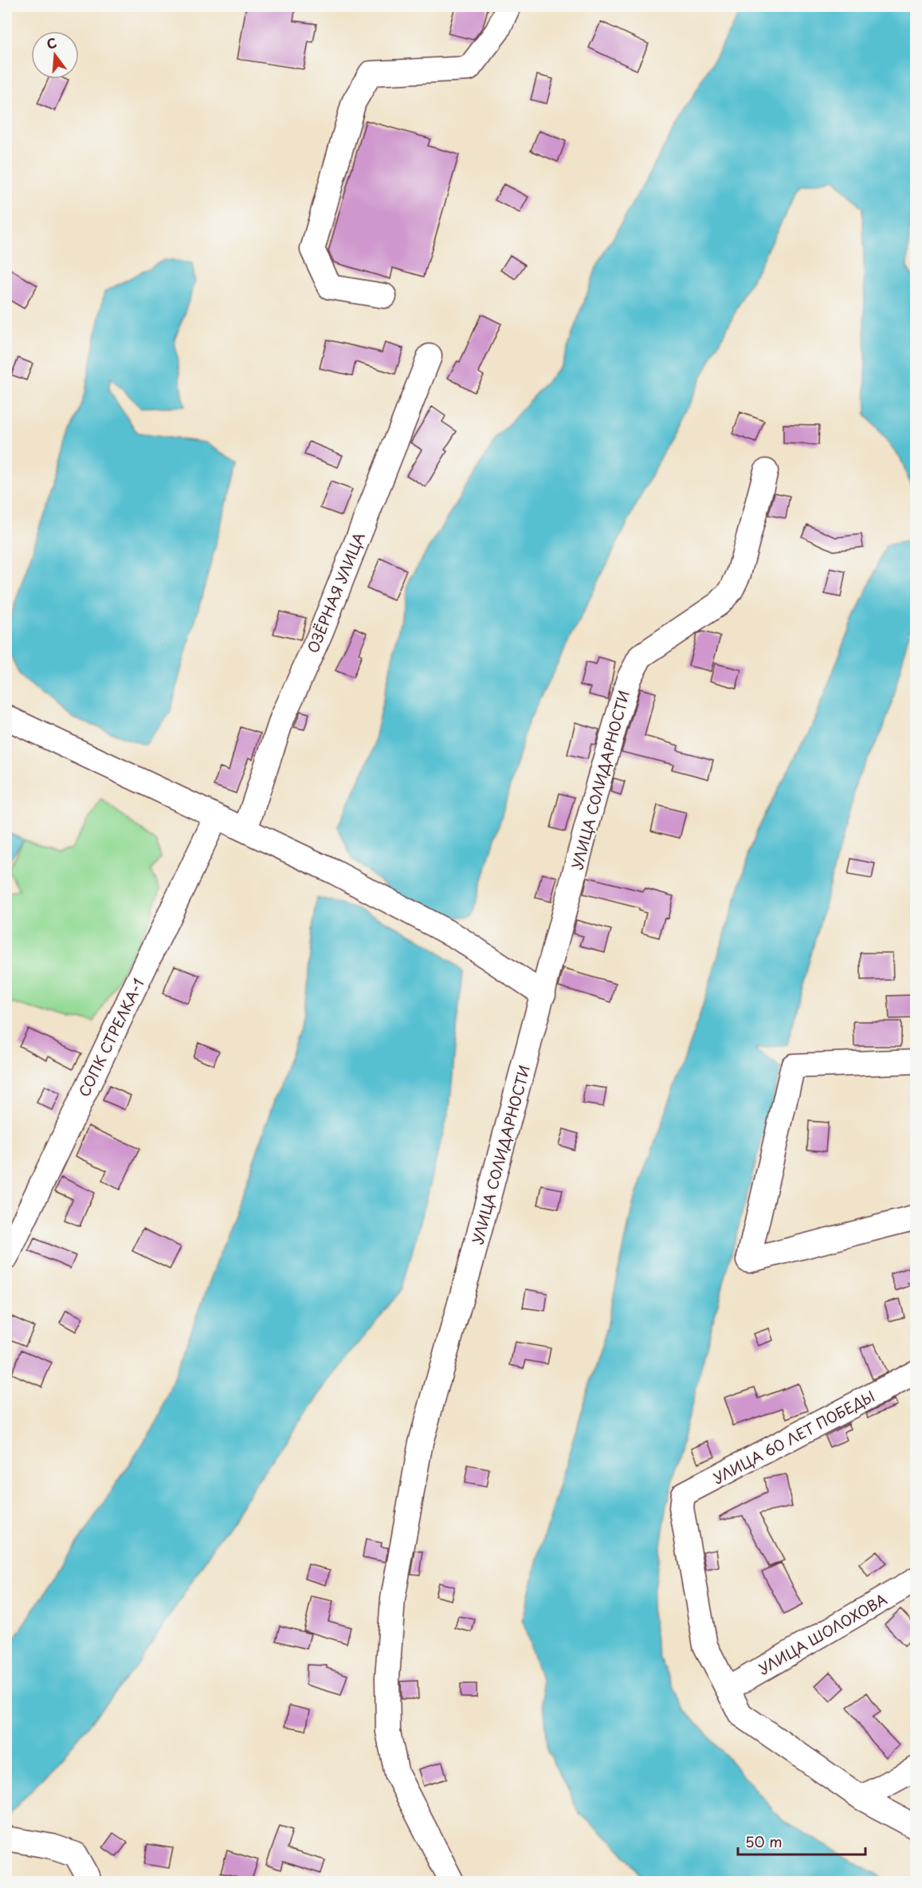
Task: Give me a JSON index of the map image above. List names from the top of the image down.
{
  "streets": {
    "street": [
      "ОЗЁРНАЯ УЛИЦА",
      "УЛИЦА СОЛИДАРНОСТИ",
      "СОПК СТРЕЛКА-1",
      "УЛИЦА 60 ЛЕТ ПОБЕДЫ",
      "УЛИЦА ШОЛОХОВА"
    ]
  },
  "crossings": [
    ["УЛИЦА 60 ЛЕТ ПОБЕДЫ", "УЛИЦА ШОЛОХОВА"]
  ],
  "scale_bar": "50 m",
  "north": "top"
}
